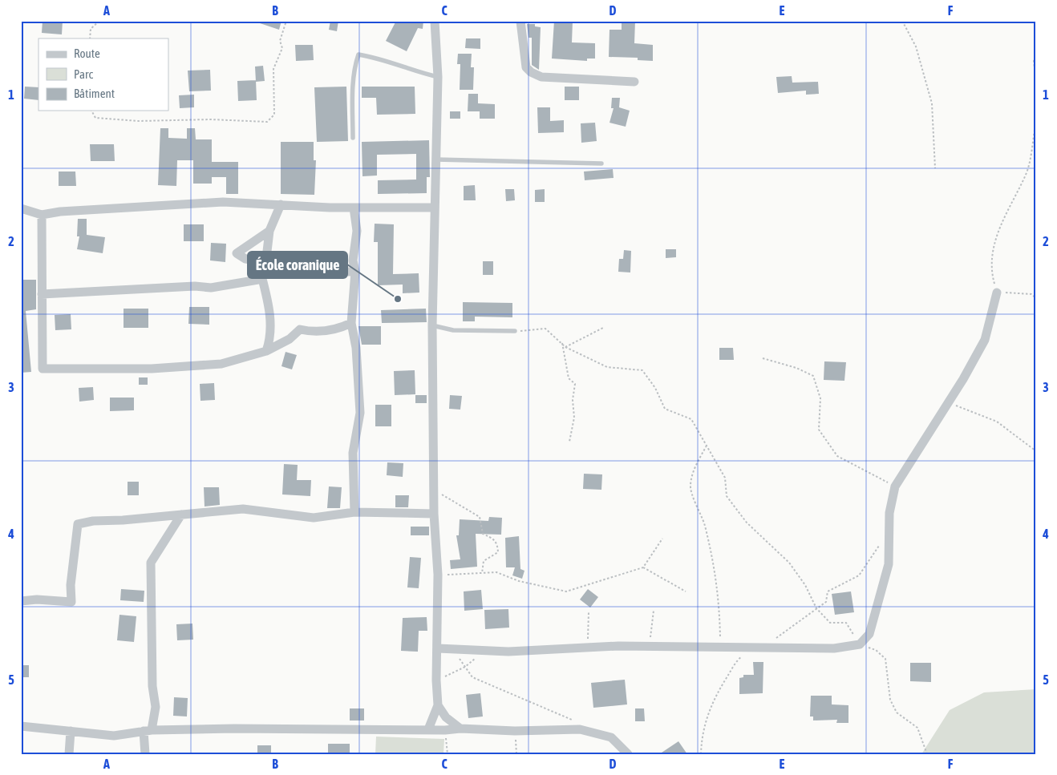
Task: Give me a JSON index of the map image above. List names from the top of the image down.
{
  "places": ["École coranique"],
  "legend": ["Route", "Parc", "Bâtiment"],
  "grid": {
    "columns": [
      "A",
      "B",
      "C",
      "D",
      "E",
      "F"
    ],
    "rows": [
      "1",
      "2",
      "3",
      "4",
      "5"
    ]
  }
}
